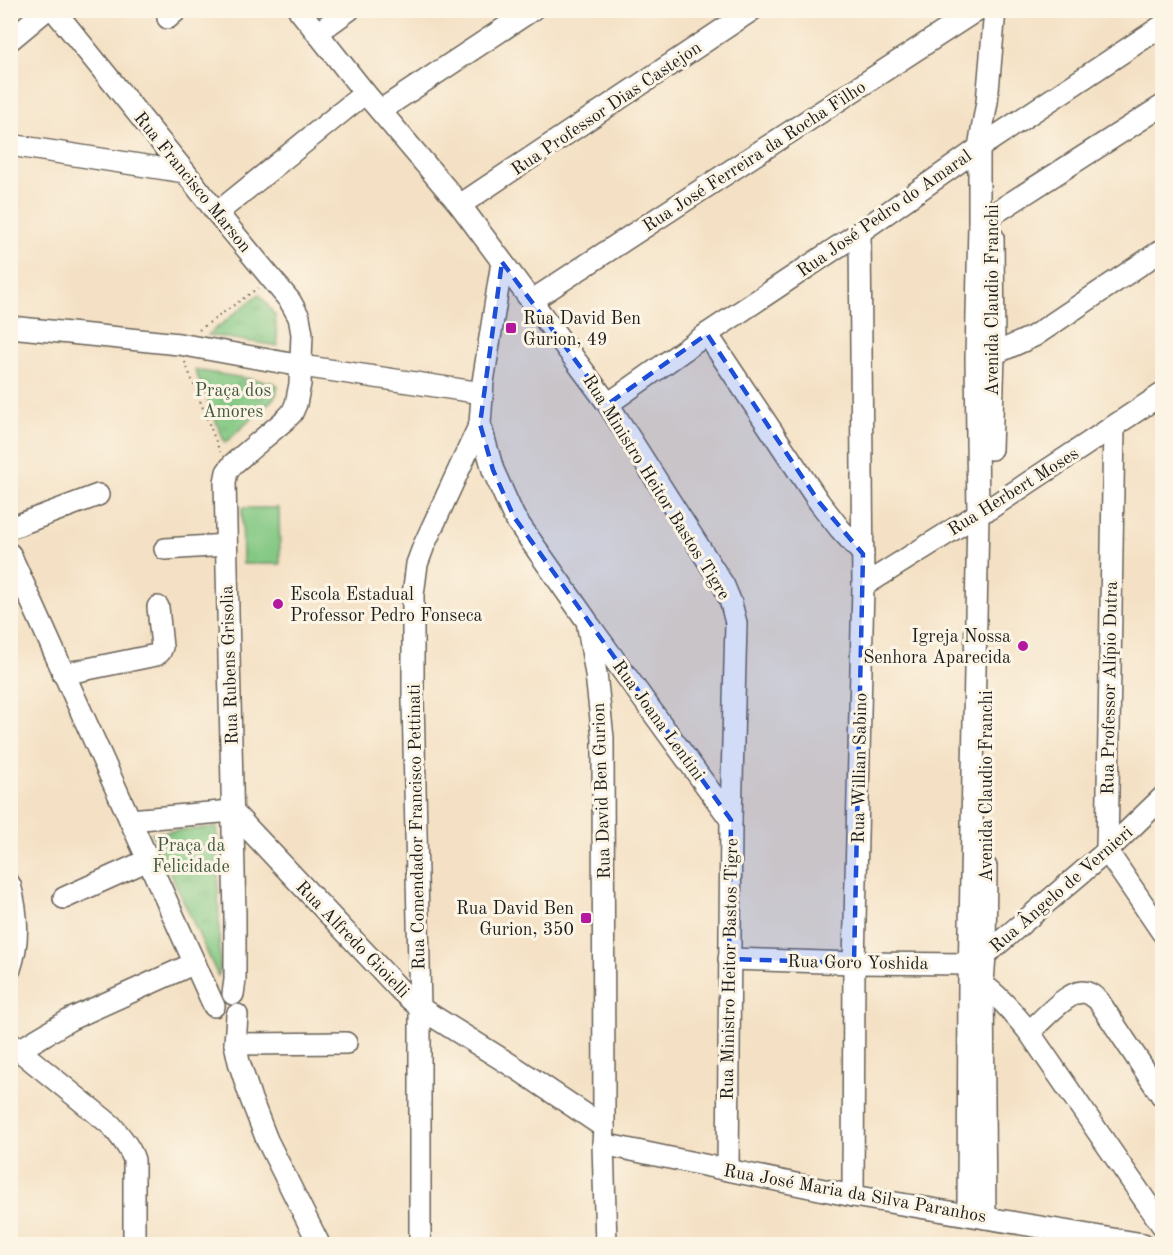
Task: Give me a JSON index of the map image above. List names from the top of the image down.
{
  "streets": {
    "street": [
      "Rua Professor Dias Castejon",
      "Rua José Ferreira da Rocha Filho",
      "Rua Francisco Marson",
      "Rua José Pedro do Amaral",
      "Avenida Claudio Franchi",
      "Rua Ministro Heitor Bastos Tigre",
      "Rua Herbert Moses",
      "Rua Rubens Grisolia",
      "Rua Professor Alípio Dutra",
      "Rua Joana Lentini",
      "Rua Willian Sabino",
      "Rua David Ben Gurion",
      "Rua Comendador Francisco Pettinati",
      "Rua Ângelo de Vernieri",
      "Rua Alfredo Gioielli",
      "Rua Goro Yoshida",
      "Rua José Maria da Silva Paranhos"
    ]
  },
  "crossings": [
    ["Rua Professor Dias Castejon", "Rua Ministro Heitor Bastos Tigre"],
    ["Rua José Ferreira da Rocha Filho", "Rua Ministro Heitor Bastos Tigre"],
    ["Rua José Pedro do Amaral", "Avenida Claudio Franchi"],
    ["Rua José Pedro do Amaral", "Rua Ministro Heitor Bastos Tigre"],
    ["Rua José Pedro do Amaral", "Rua Willian Sabino"],
    ["Avenida Claudio Franchi", "Rua Herbert Moses"],
    ["Avenida Claudio Franchi", "Rua Ângelo de Vernieri"],
    ["Avenida Claudio Franchi", "Rua Goro Yoshida"],
    ["Avenida Claudio Franchi", "Rua José Maria da Silva Paranhos"],
    ["Rua Ministro Heitor Bastos Tigre", "Rua Joana Lentini"],
    ["Rua Ministro Heitor Bastos Tigre", "Rua David Ben Gurion"],
    ["Rua Ministro Heitor Bastos Tigre", "Rua Goro Yoshida"],
    ["Rua Ministro Heitor Bastos Tigre", "Rua José Maria da Silva Paranhos"],
    ["Rua Herbert Moses", "Rua Professor Alípio Dutra"],
    ["Rua Herbert Moses", "Rua Willian Sabino"],
    ["Rua Rubens Grisolia", "Rua Alfredo Gioielli"],
    ["Rua Professor Alípio Dutra", "Rua Ângelo de Vernieri"],
    ["Rua Joana Lentini", "Rua David Ben Gurion"],
    ["Rua Willian Sabino", "Rua Goro Yoshida"],
    ["Rua Willian Sabino", "Rua José Maria da Silva Paranhos"],
    ["Rua David Ben Gurion", "Rua Comendador Francisco Pettinati"],
    ["Rua David Ben Gurion", "Rua Alfredo Gioielli"],
    ["Rua David Ben Gurion", "Rua José Maria da Silva Paranhos"],
    ["Rua Comendador Francisco Pettinati", "Rua Alfredo Gioielli"],
    ["Rua Ângelo de Vernieri", "Rua Goro Yoshida"],
    ["Rua Alfredo Gioielli", "Rua José Maria da Silva Paranhos"]
  ],
  "parks": ["Praça dos Amores", "Praça da Felicidade"],
  "places": {
    "transit": ["Rua David Ben Gurion, 49", "Rua David Ben Gurion, 350"],
    "other": ["Escola Estadual Professor Pedro Fonseca", "Igreja Nossa Senhora Aparecida"]
  }
}
